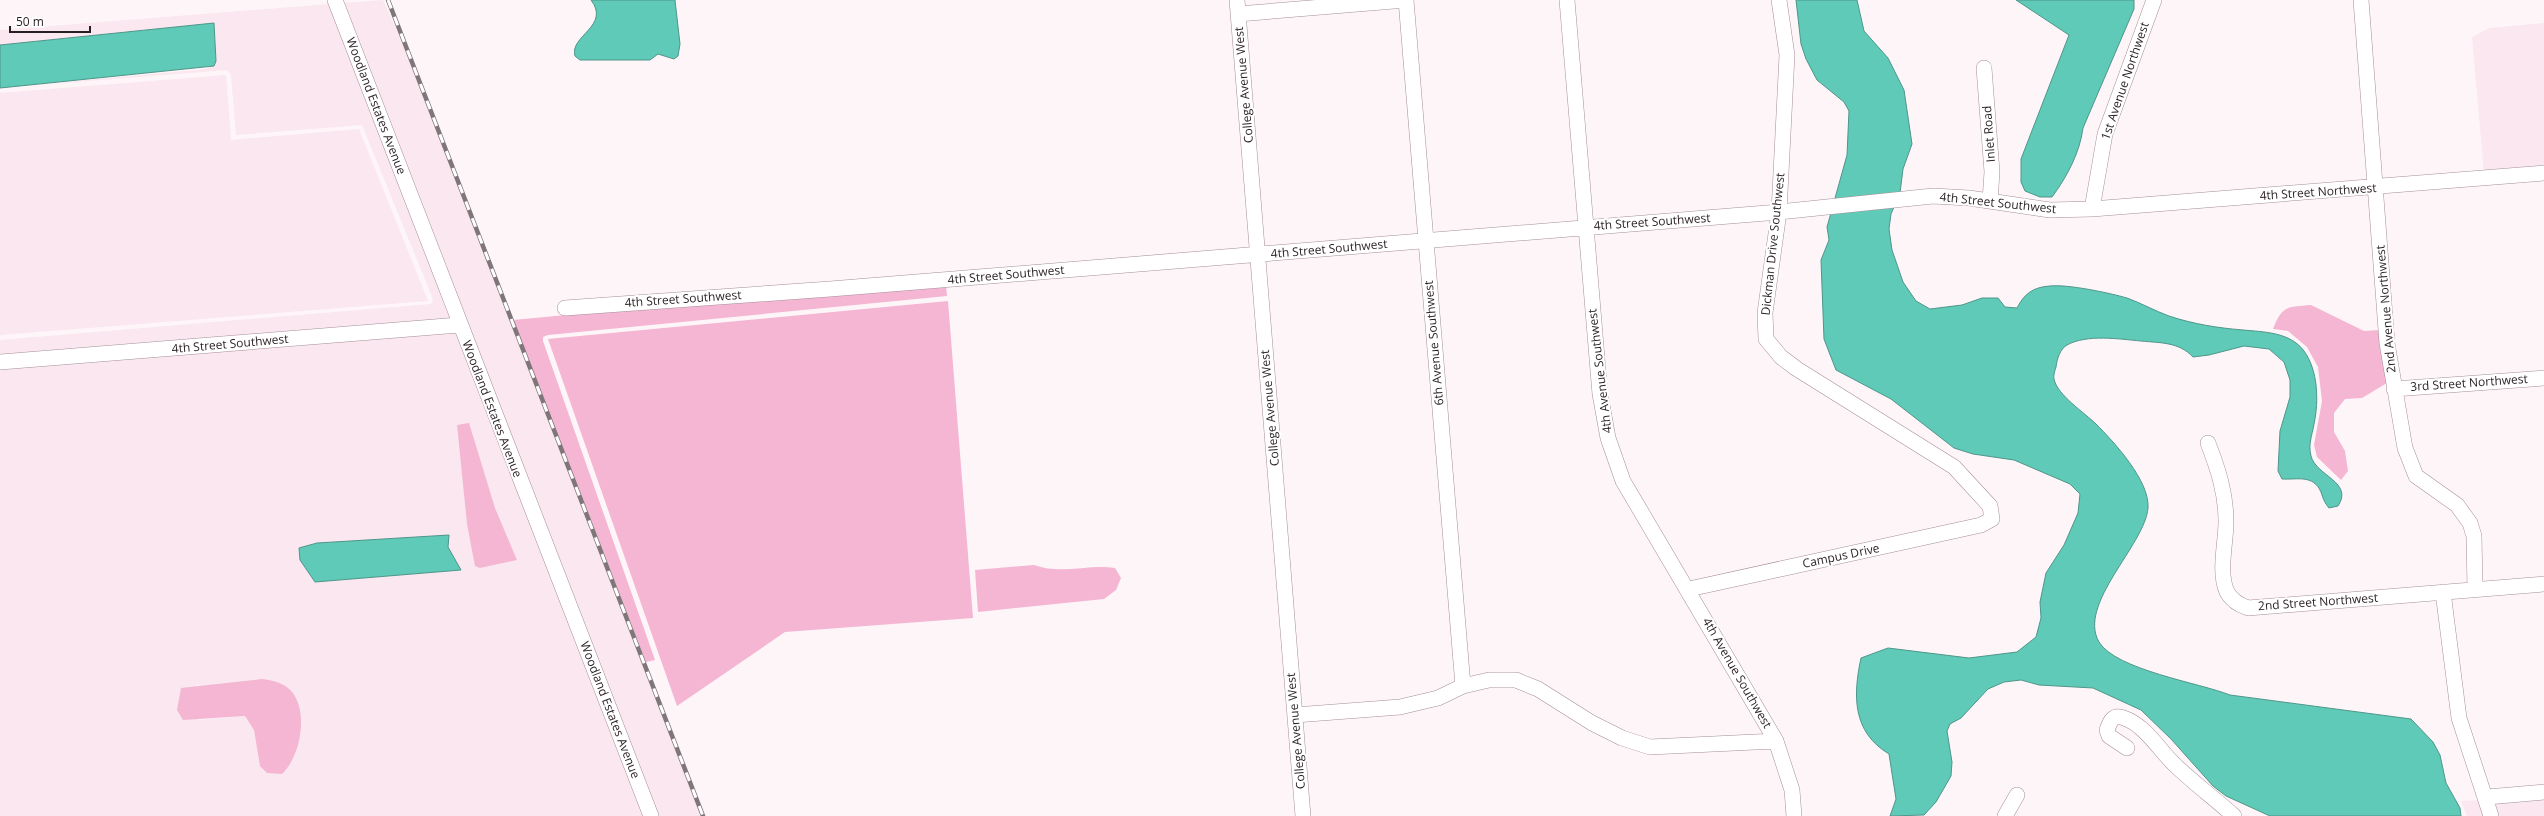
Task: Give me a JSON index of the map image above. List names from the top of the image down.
{
  "streets": {
    "street": [
      "1st Avenue Northwest",
      "College Avenue West",
      "Woodland Estates Avenue",
      "Inlet Road",
      "4th Street Northwest",
      "4th Street Southwest",
      "Dickman Drive Southwest",
      "2nd Avenue Northwest",
      "6th Avenue Southwest",
      "4th Avenue Southwest",
      "3rd Street Northwest",
      "Campus Drive",
      "2nd Street Northwest"
    ]
  },
  "crossings": [
    ["1st Avenue Northwest", "4th Street Northwest"],
    ["1st Avenue Northwest", "4th Street Southwest"],
    ["College Avenue West", "4th Street Southwest"],
    ["Woodland Estates Avenue", "4th Street Southwest"],
    ["Inlet Road", "4th Street Southwest"],
    ["4th Street Northwest", "4th Street Southwest"],
    ["4th Street Northwest", "2nd Avenue Northwest"],
    ["4th Street Southwest", "Dickman Drive Southwest"],
    ["4th Street Southwest", "6th Avenue Southwest"],
    ["4th Street Southwest", "4th Avenue Southwest"],
    ["Dickman Drive Southwest", "Campus Drive"],
    ["2nd Avenue Northwest", "3rd Street Northwest"],
    ["2nd Avenue Northwest", "2nd Street Northwest"],
    ["4th Avenue Southwest", "Campus Drive"]
  ],
  "scale_bar": "50 m"
}
